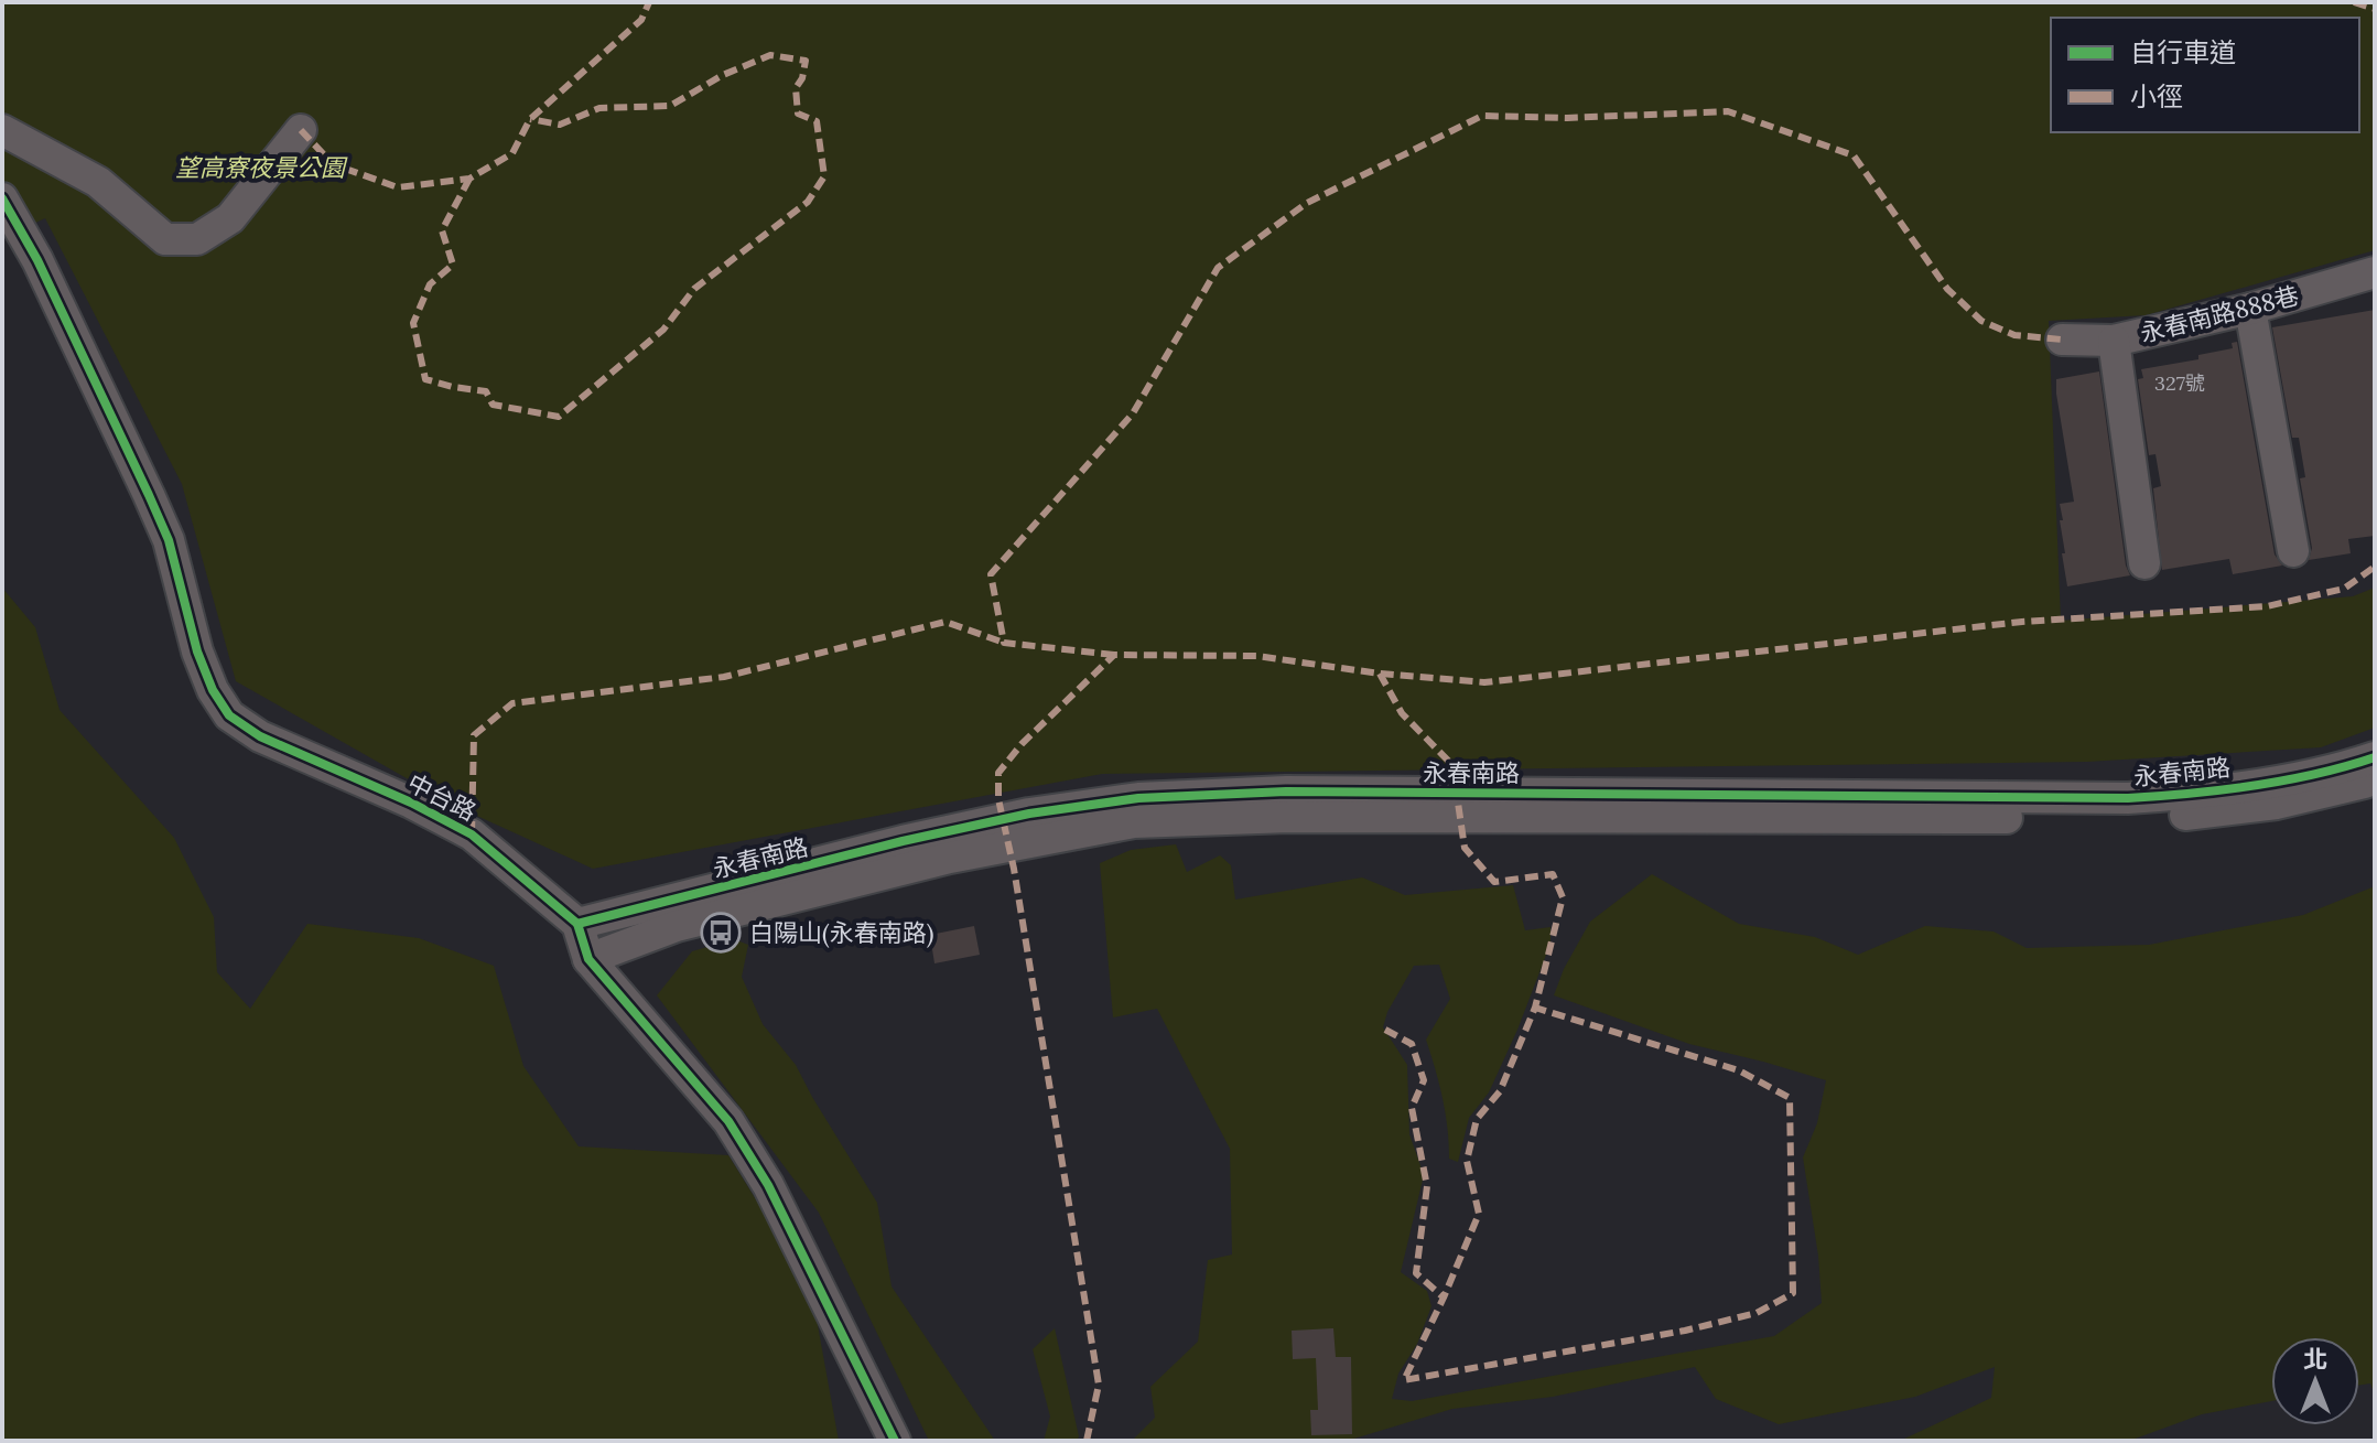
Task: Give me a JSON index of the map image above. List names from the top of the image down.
{
  "streets": {
    "street": ["永春南路888巷", "永春南路", "中台路"]
  },
  "crossings": [
    ["永春南路", "中台路"]
  ],
  "parks": ["望高寮夜景公園"],
  "places": {
    "bus stop": ["白陽山(永春南路)"]
  },
  "house_numbers": ["327號"],
  "legend": ["自行車道", "小徑"],
  "north": "top"
}
